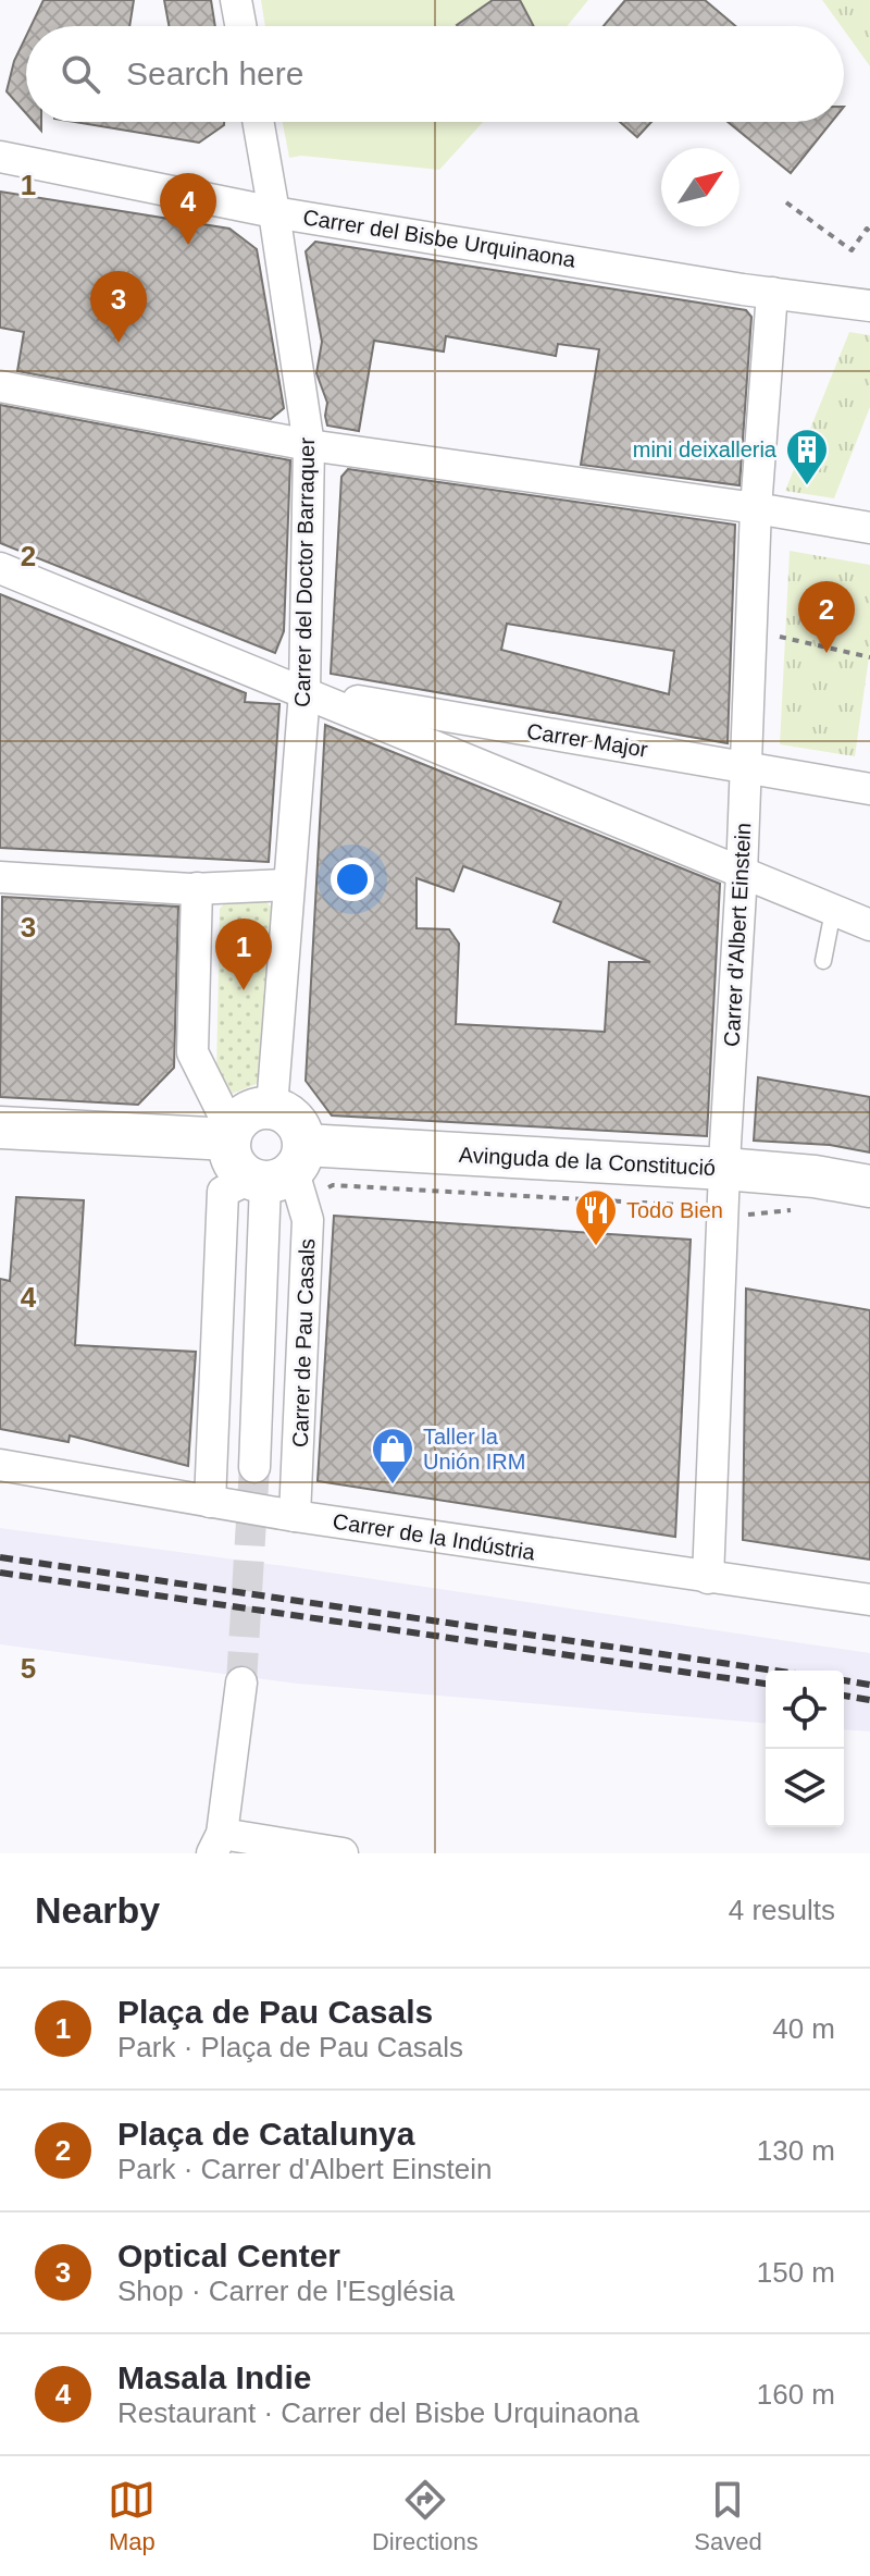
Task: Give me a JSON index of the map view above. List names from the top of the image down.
{
  "streets": {
    "street": [
      "Carrer del Bisbe Urquinaona",
      "Carrer del Doctor Barraquer",
      "Carrer Major",
      "Carrer d'Albert Einstein",
      "Avinguda de la Constitució",
      "Carrer de Pau Casals",
      "Carrer de la Indústria"
    ]
  },
  "crossings": [
    ["Carrer del Bisbe Urquinaona", "Carrer del Doctor Barraquer"],
    ["Carrer del Bisbe Urquinaona", "Carrer d'Albert Einstein"],
    ["Carrer del Doctor Barraquer", "Carrer Major"],
    ["Carrer del Doctor Barraquer", "Avinguda de la Constitució"],
    ["Carrer del Doctor Barraquer", "Carrer de Pau Casals"],
    ["Carrer Major", "Carrer d'Albert Einstein"],
    ["Carrer d'Albert Einstein", "Avinguda de la Constitució"],
    ["Carrer d'Albert Einstein", "Carrer de la Indústria"],
    ["Avinguda de la Constitució", "Carrer de Pau Casals"],
    ["Carrer de Pau Casals", "Carrer de la Indústria"]
  ],
  "places": {
    "building": ["mini deixalleria"],
    "restaurant": ["Todo Bien"],
    "shop": ["Taller la Unión IRM"]
  },
  "north": "top right",
  "page": {
    "search": "Search here",
    "pins": [
      "4",
      "3",
      "2",
      "1"
    ],
    "heading": ["Nearby", "4 results"],
    "list": [
      {
        "mark": "1",
        "name": "Plaça de Pau Casals",
        "note": "Park · Plaça de Pau Casals",
        "value": "40 m"
      },
      {
        "mark": "2",
        "name": "Plaça de Catalunya",
        "note": "Park · Carrer d'Albert Einstein",
        "value": "130 m"
      },
      {
        "mark": "3",
        "name": "Optical Center",
        "note": "Shop · Carrer de l'Església",
        "value": "150 m"
      },
      {
        "mark": "4",
        "name": "Masala Indie",
        "note": "Restaurant · Carrer del Bisbe Urquinaona",
        "value": "160 m"
      }
    ],
    "nav": ["Map", "Directions", "Saved"]
  },
  "grid": {
    "rows": [
      "1",
      "2",
      "3",
      "4",
      "5"
    ]
  }
}
